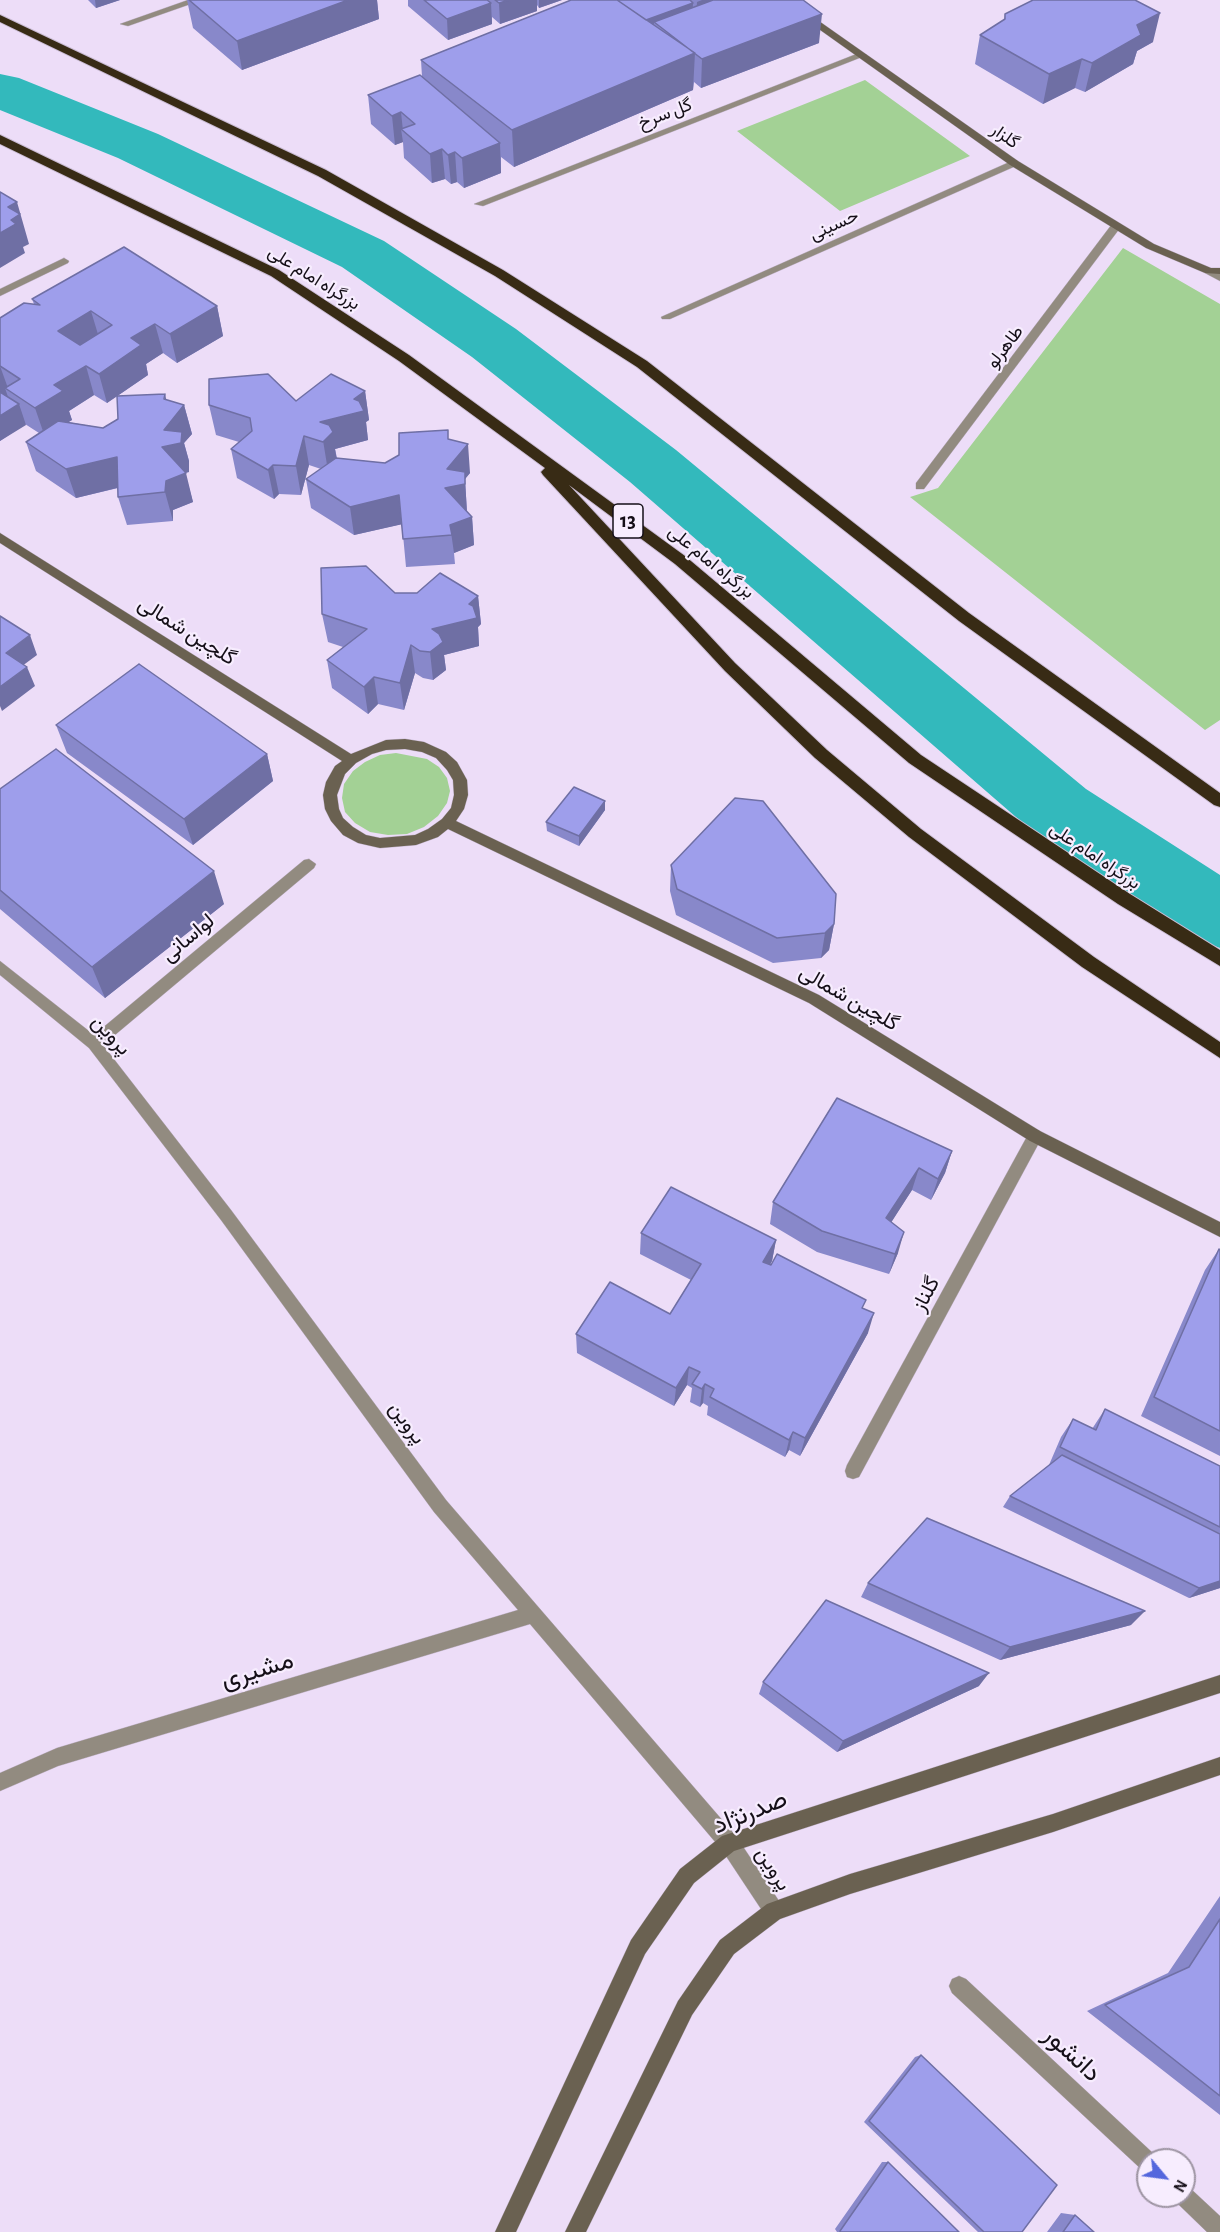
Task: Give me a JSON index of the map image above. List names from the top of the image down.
{
  "streets": {
    "highway": ["بزرگراه امام علی", "13"],
    "main road": ["گلزار", "گلچین شمالی", "صدرنژاد"],
    "street": [
      "گل سرخ",
      "حسینی",
      "طاهرلو",
      "لواسانی",
      "پروین",
      "گلناز",
      "مشیری",
      "دانشور"
    ]
  },
  "crossings": [
    ["گل سرخ", "گلزار"],
    ["گلزار", "حسینی"],
    ["گلزار", "طاهرلو"],
    ["گلچین شمالی", "گلناز"],
    ["لواسانی", "پروین"],
    ["پروین", "مشیری"],
    ["پروین", "صدرنژاد"]
  ],
  "north": "bottom right"
}
